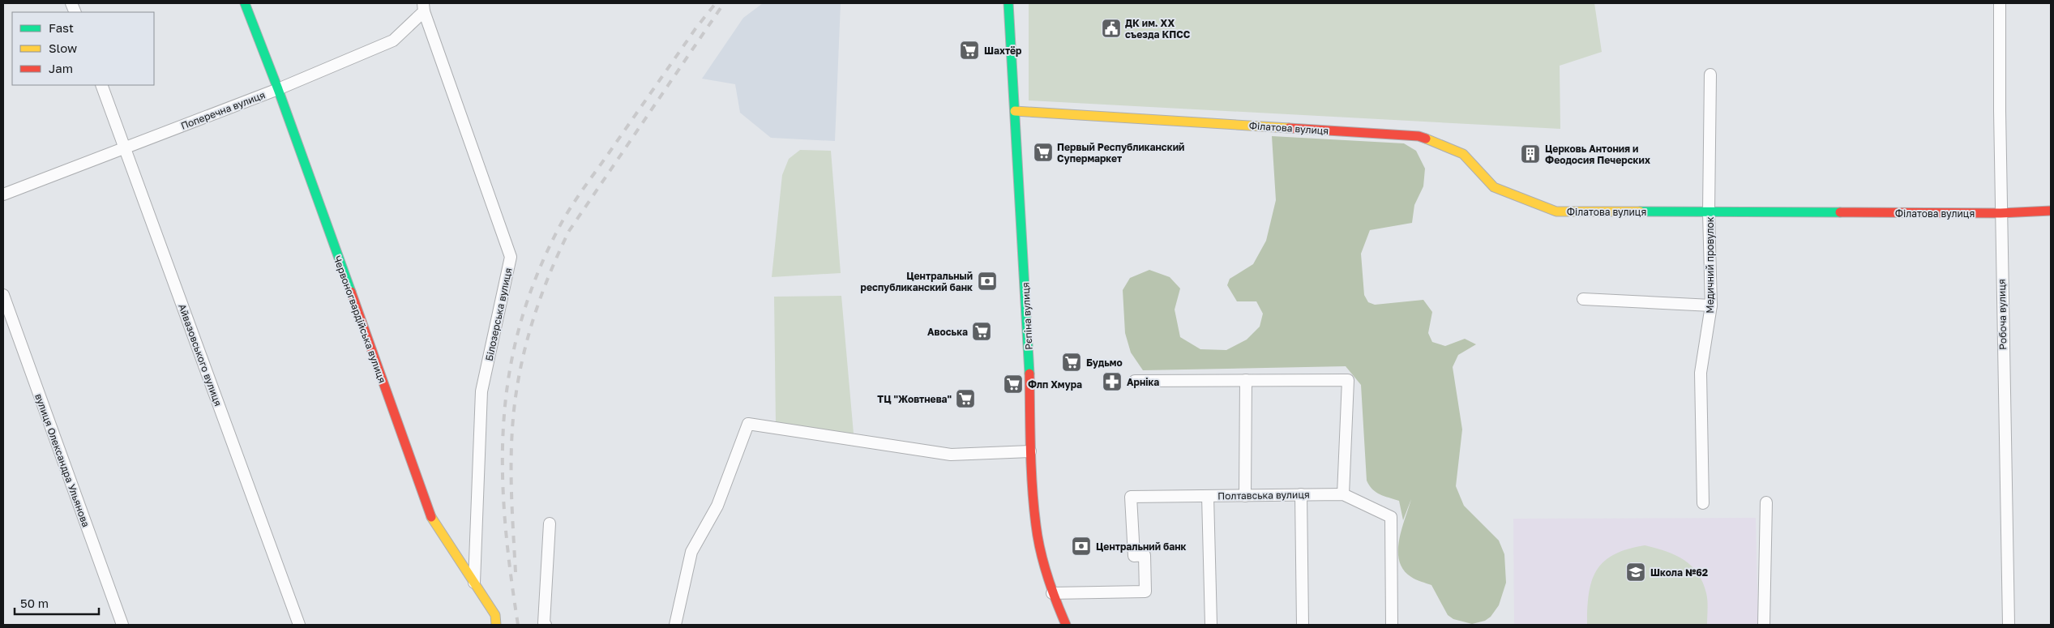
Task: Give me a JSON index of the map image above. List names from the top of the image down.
{
  "streets": {
    "street": [
      "Поперечна вулиця",
      "Філатова вулиця",
      "Медичний провулок",
      "Білозерська вулиця",
      "Робоча вулиця",
      "Рєпіна вулиця",
      "Червоногвардійська вулиця",
      "Айвазовського вулиця",
      "вулиця Олександра Ульянова",
      "Полтавська вулиця"
    ]
  },
  "crossings": [
    ["Поперечна вулиця", "Білозерська вулиця"],
    ["Поперечна вулиця", "Червоногвардійська вулиця"],
    ["Поперечна вулиця", "Айвазовського вулиця"],
    ["Філатова вулиця", "Медичний провулок"],
    ["Філатова вулиця", "Робоча вулиця"],
    ["Філатова вулиця", "Рєпіна вулиця"],
    ["Білозерська вулиця", "Червоногвардійська вулиця"],
    ["Рєпіна вулиця", "Полтавська вулиця"]
  ],
  "places": {
    "public building": ["ДК им. XX съезда КПСС"],
    "supermarket": [
      "Шахтёр",
      "Первый Республиканский Супермаркет",
      "Авоська",
      "Будьмо",
      "Флп Хмура",
      "ТЦ \"Жовтнева\""
    ],
    "building": ["Церковь Антония и Феодосия Печерских"],
    "bank": ["Центральный республиканский банк", "Центральний банк"],
    "pharmacy": ["Арніка"],
    "school or university": ["Школа №62"]
  },
  "legend": ["Fast", "Slow", "Jam"],
  "scale_bar": "50 m"
}
